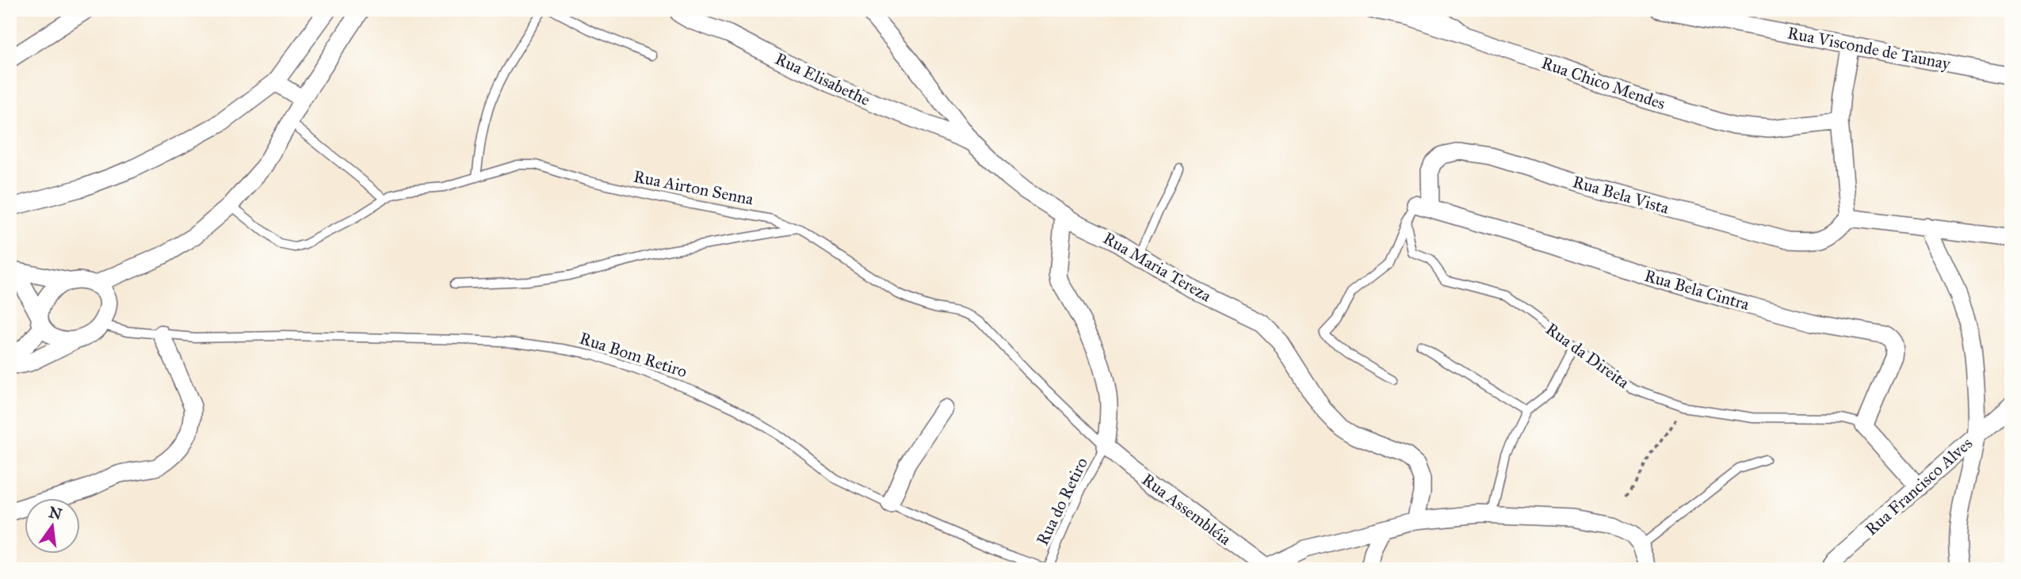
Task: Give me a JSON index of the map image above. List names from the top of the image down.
{
  "streets": {
    "street": [
      "Rua Visconde de Taunay",
      "Rua Elisabethe",
      "Rua Chico Mendes",
      "Rua Bela Vista",
      "Rua Maria Tereza",
      "Rua Bela Cintra",
      "Rua Francisco Alves",
      "Rua Assembléia"
    ],
    "lane": [
      "Rua Airton Senna",
      "Rua Bom Retiro",
      "Rua da Direita",
      "Rua do Retiro"
    ]
  },
  "crossings": [
    ["Rua Elisabethe", "Rua Maria Tereza"],
    ["Rua Airton Senna", "Rua do Retiro"],
    ["Rua Airton Senna", "Rua Assembléia"],
    ["Rua Bela Vista", "Rua Bela Cintra"],
    ["Rua Bela Cintra", "Rua da Direita"],
    ["Rua Bom Retiro", "Rua do Retiro"],
    ["Rua do Retiro", "Rua Assembléia"]
  ],
  "north": "top"
}
